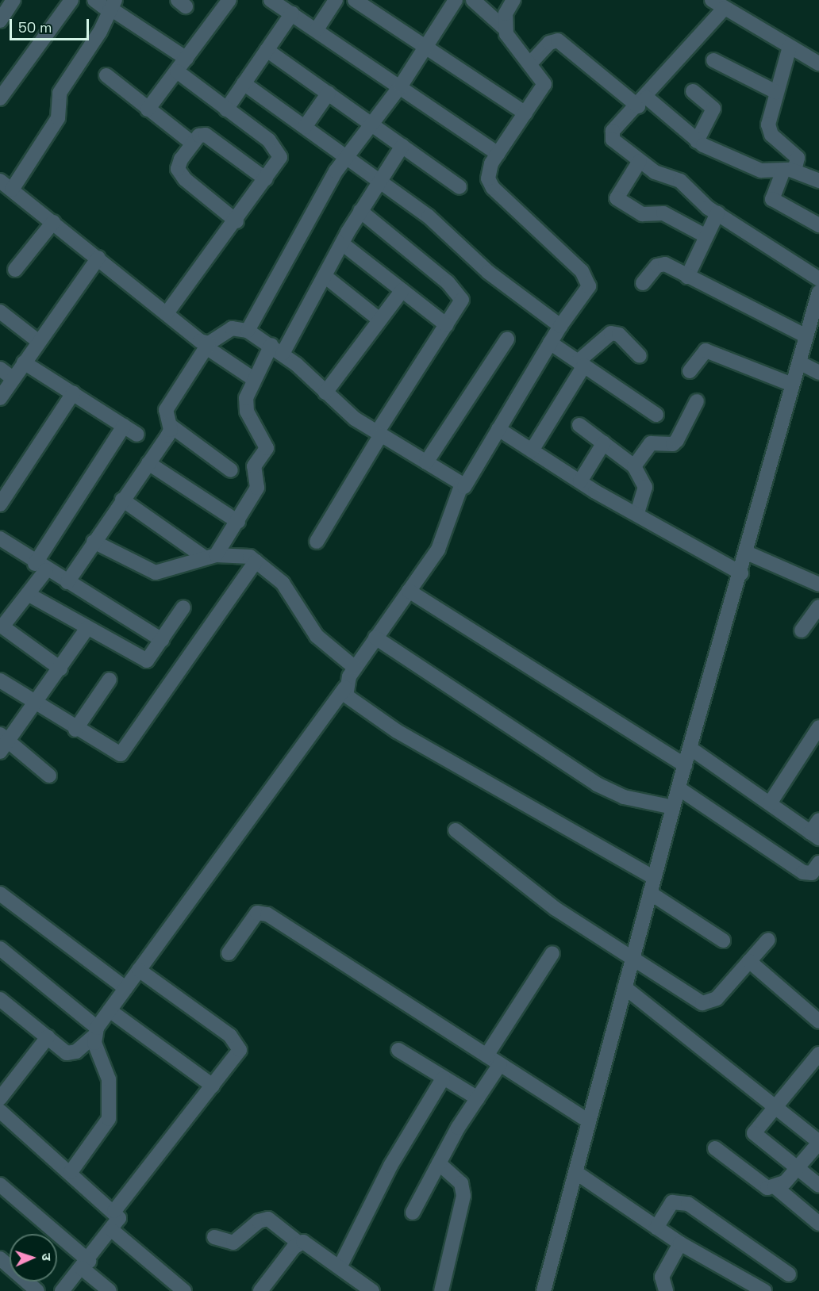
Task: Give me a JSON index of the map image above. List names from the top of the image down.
{
  "scale_bar": "50 m",
  "north": "right"
}
